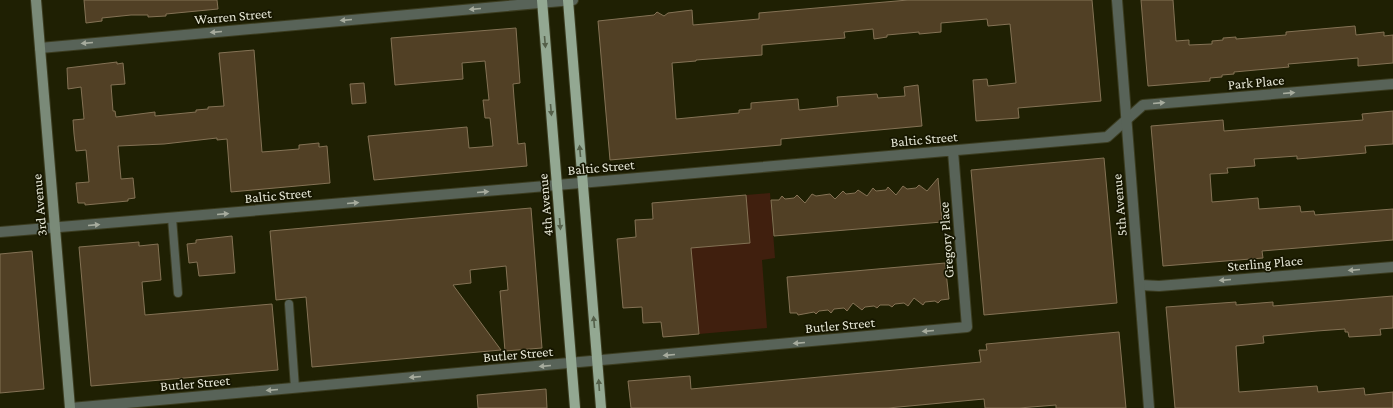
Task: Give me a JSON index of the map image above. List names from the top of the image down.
{
  "streets": {
    "main road": ["3rd Avenue", "4th Avenue"],
    "street": [
      "Warren Street",
      "Park Place",
      "Baltic Street",
      "5th Avenue",
      "Gregory Place",
      "Sterling Place",
      "Butler Street"
    ]
  },
  "crossings": [
    ["Warren Street", "3rd Avenue"],
    ["Warren Street", "4th Avenue"],
    ["Park Place", "Baltic Street"],
    ["Park Place", "5th Avenue"],
    ["Baltic Street", "3rd Avenue"],
    ["Baltic Street", "4th Avenue"],
    ["Baltic Street", "5th Avenue"],
    ["Baltic Street", "Gregory Place"],
    ["3rd Avenue", "Butler Street"],
    ["4th Avenue", "Butler Street"],
    ["5th Avenue", "Sterling Place"],
    ["Gregory Place", "Butler Street"]
  ],
  "one_way": [
    "Warren Street",
    "Park Place",
    "Baltic Street",
    "Sterling Place",
    "Butler Street"
  ]
}
